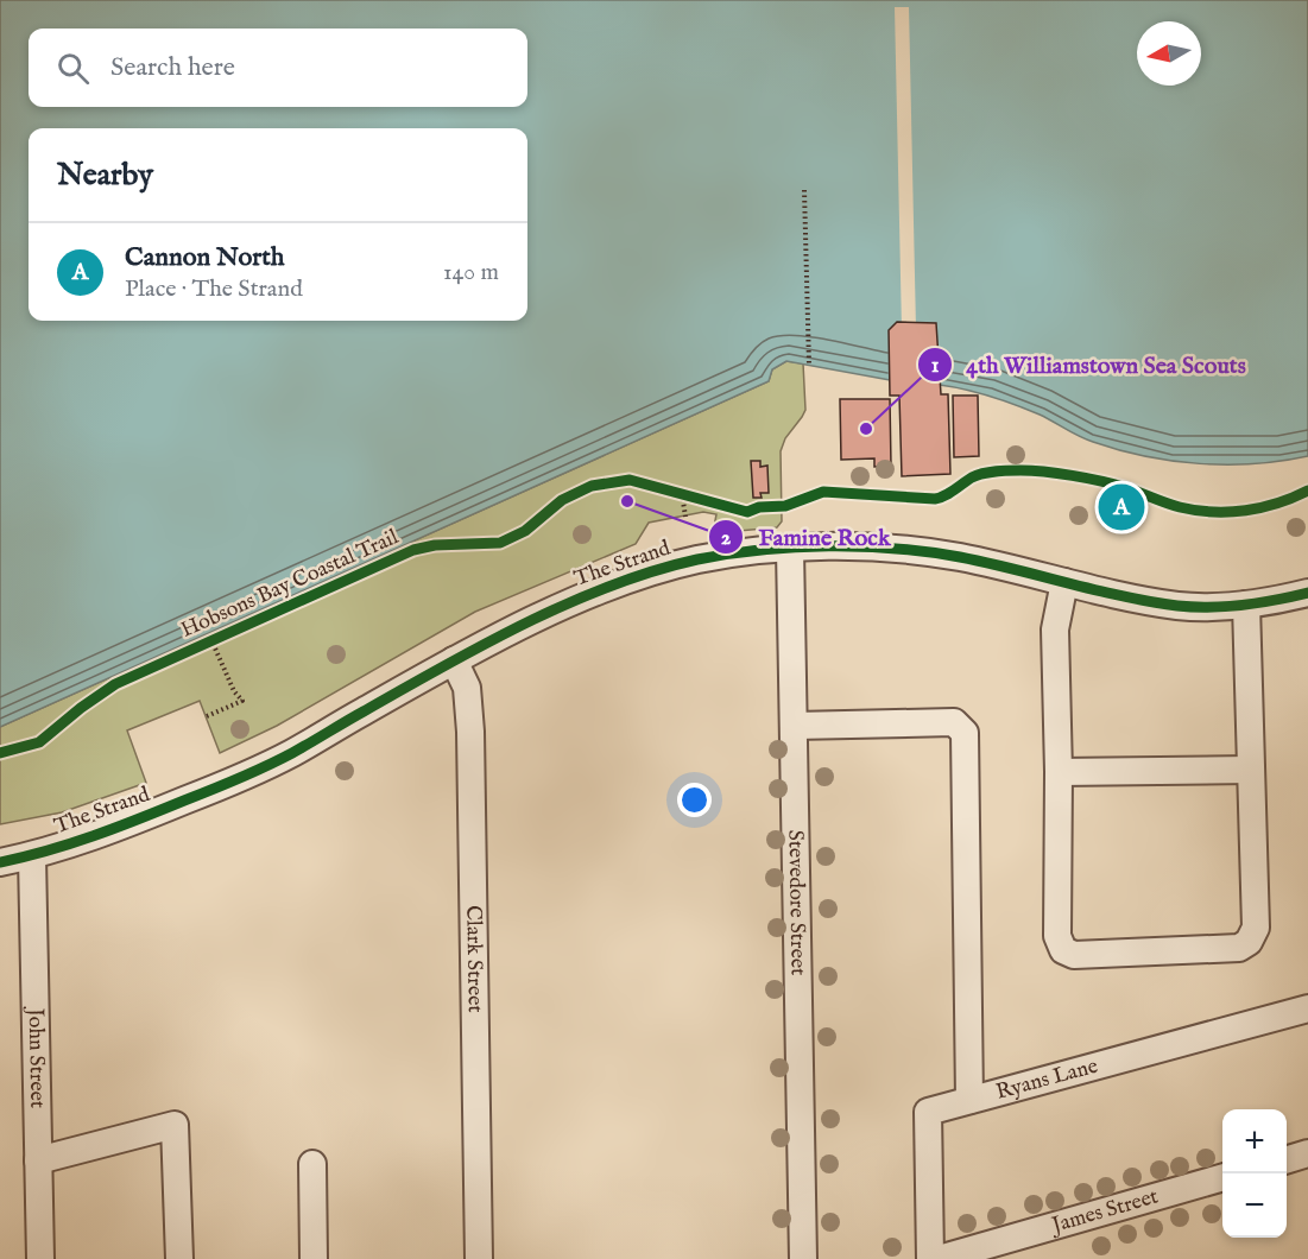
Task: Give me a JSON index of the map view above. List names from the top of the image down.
{
  "streets": {
    "street": [
      "The Strand",
      "Stevedore Street",
      "Clark Street",
      "John Street",
      "Ryans Lane",
      "James Street"
    ],
    "cycle path": ["Hobsons Bay Coastal Trail"]
  },
  "crossings": [
    ["The Strand", "Stevedore Street"],
    ["The Strand", "Clark Street"],
    ["The Strand", "John Street"]
  ],
  "places": ["4th Williamstown Sea Scouts", "Famine Rock"],
  "north": "left",
  "page": {
    "search": "Search here",
    "heading": "Nearby",
    "list": [
      {
        "mark": "A",
        "name": "Cannon North",
        "note": "Place · The Strand",
        "value": "140 m"
      }
    ],
    "pins": "A",
    "map_buttons": ["+", "−"]
  }
}
